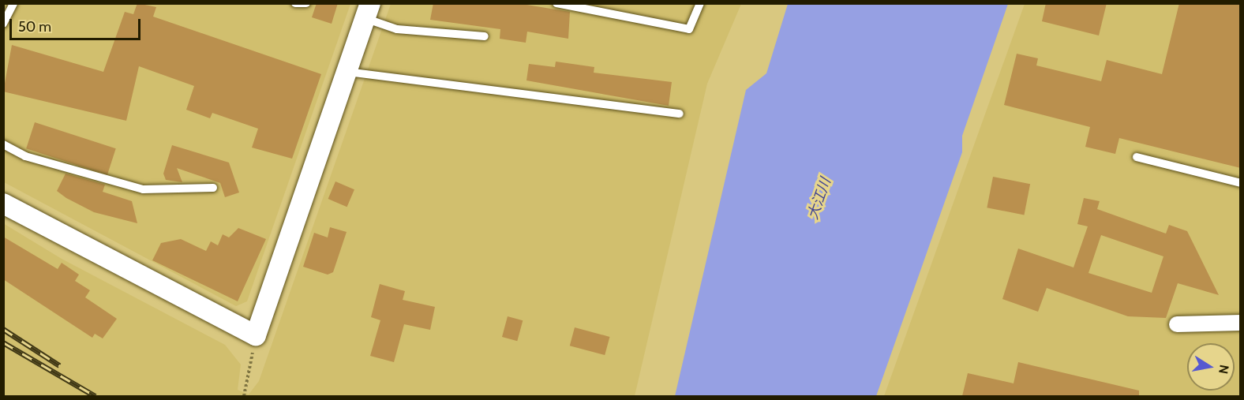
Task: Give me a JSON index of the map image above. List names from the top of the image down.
{
  "water": ["大江川"],
  "scale_bar": "50 m",
  "north": "right"
}
